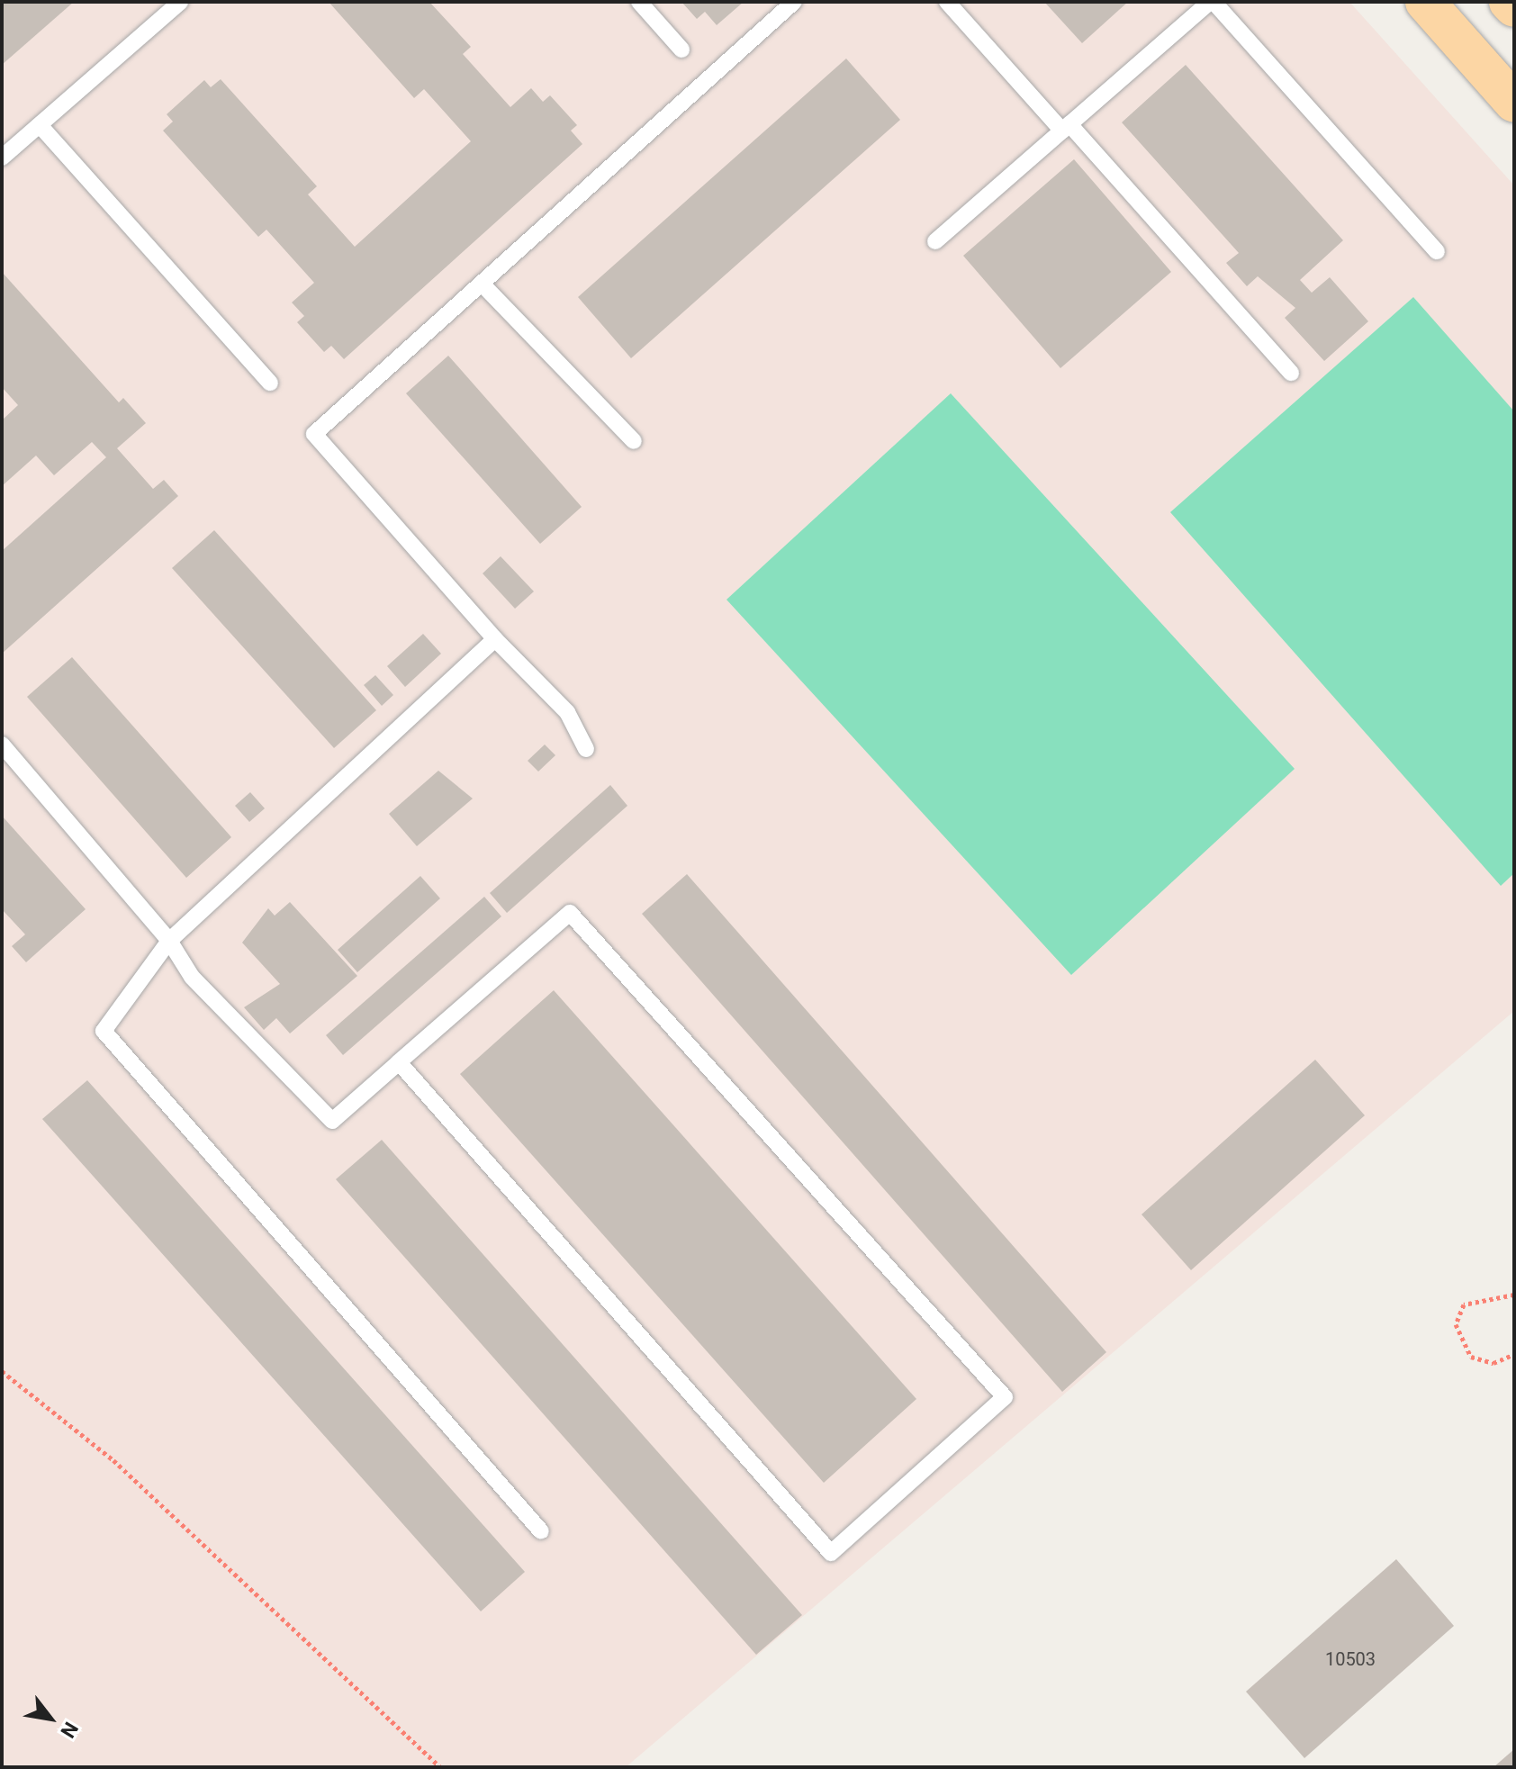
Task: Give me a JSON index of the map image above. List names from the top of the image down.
{
  "house_numbers": ["10503"],
  "north": "bottom right"
}
